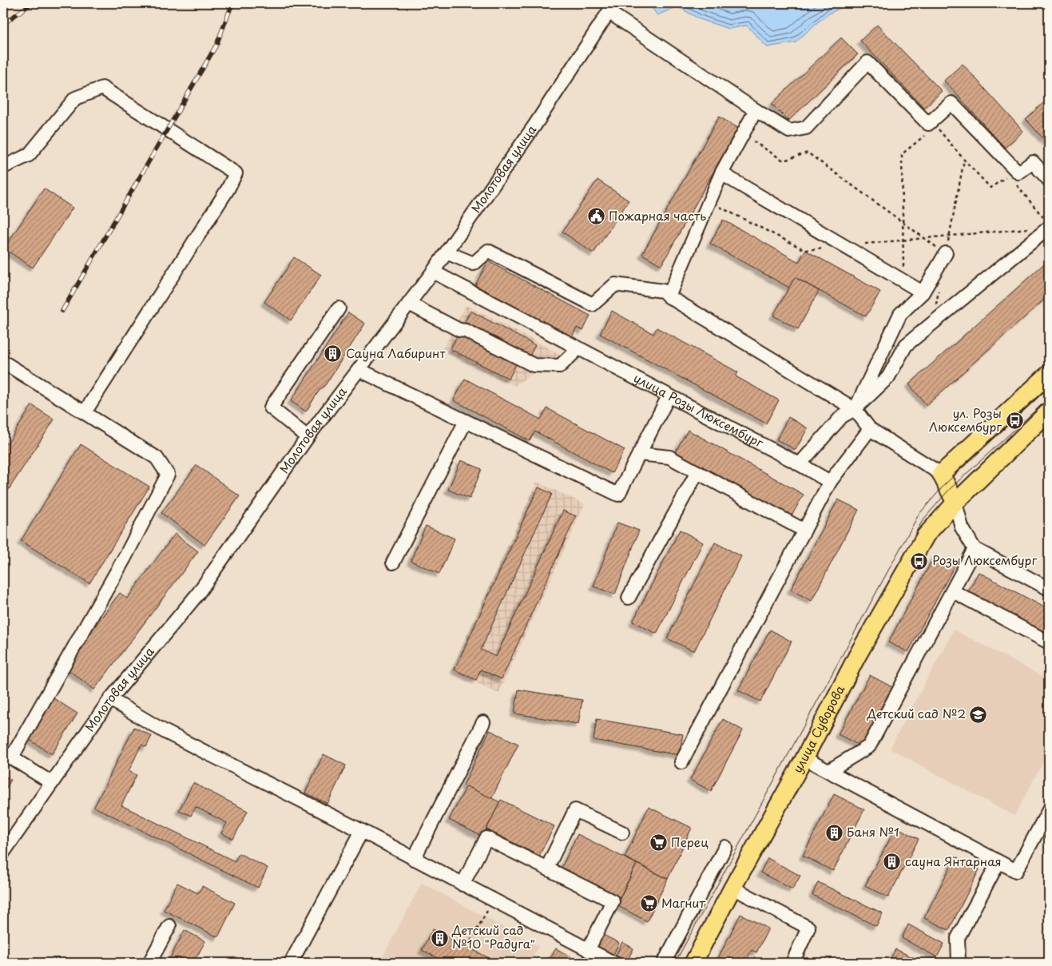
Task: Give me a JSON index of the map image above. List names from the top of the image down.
{
  "streets": {
    "main road": ["улица Суворова"],
    "street": ["Молотовая улица", "улица Розы Люксембург"]
  },
  "crossings": [
    ["Молотовая улица", "улица Розы Люксембург"]
  ],
  "places": {
    "public building": ["Пожарная часть"],
    "building": [
      "Сауна Лабиринт",
      "Баня №1",
      "сауна Янтарная",
      "Детский сад №10 \"Радуга\""
    ],
    "bus stop": ["ул. Розы Люксембург", "Розы Люксембург"],
    "school or university": ["Детский сад №2"],
    "supermarket": ["Перец", "Магнит"]
  }
}
